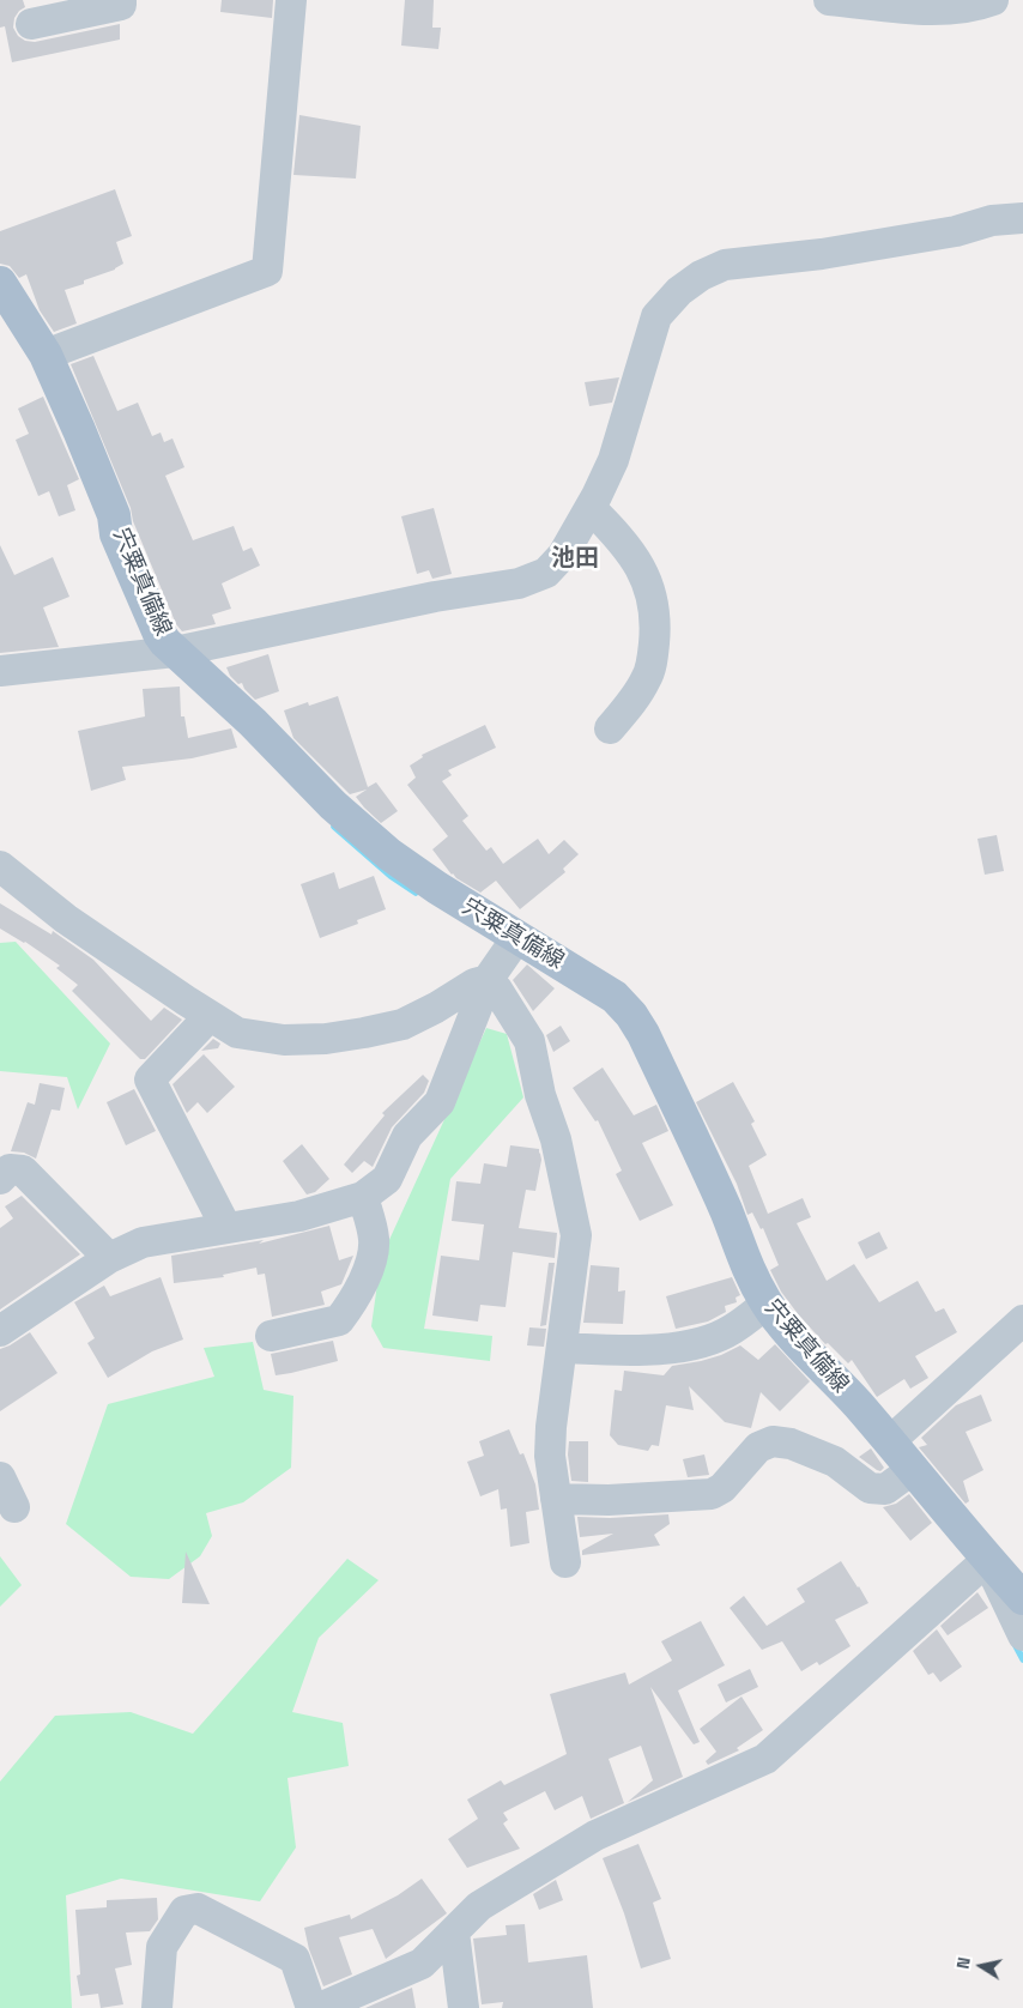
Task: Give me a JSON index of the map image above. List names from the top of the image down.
{
  "streets": {
    "main road": ["宍粟真備線"]
  },
  "districts": ["池田"],
  "north": "left"
}
